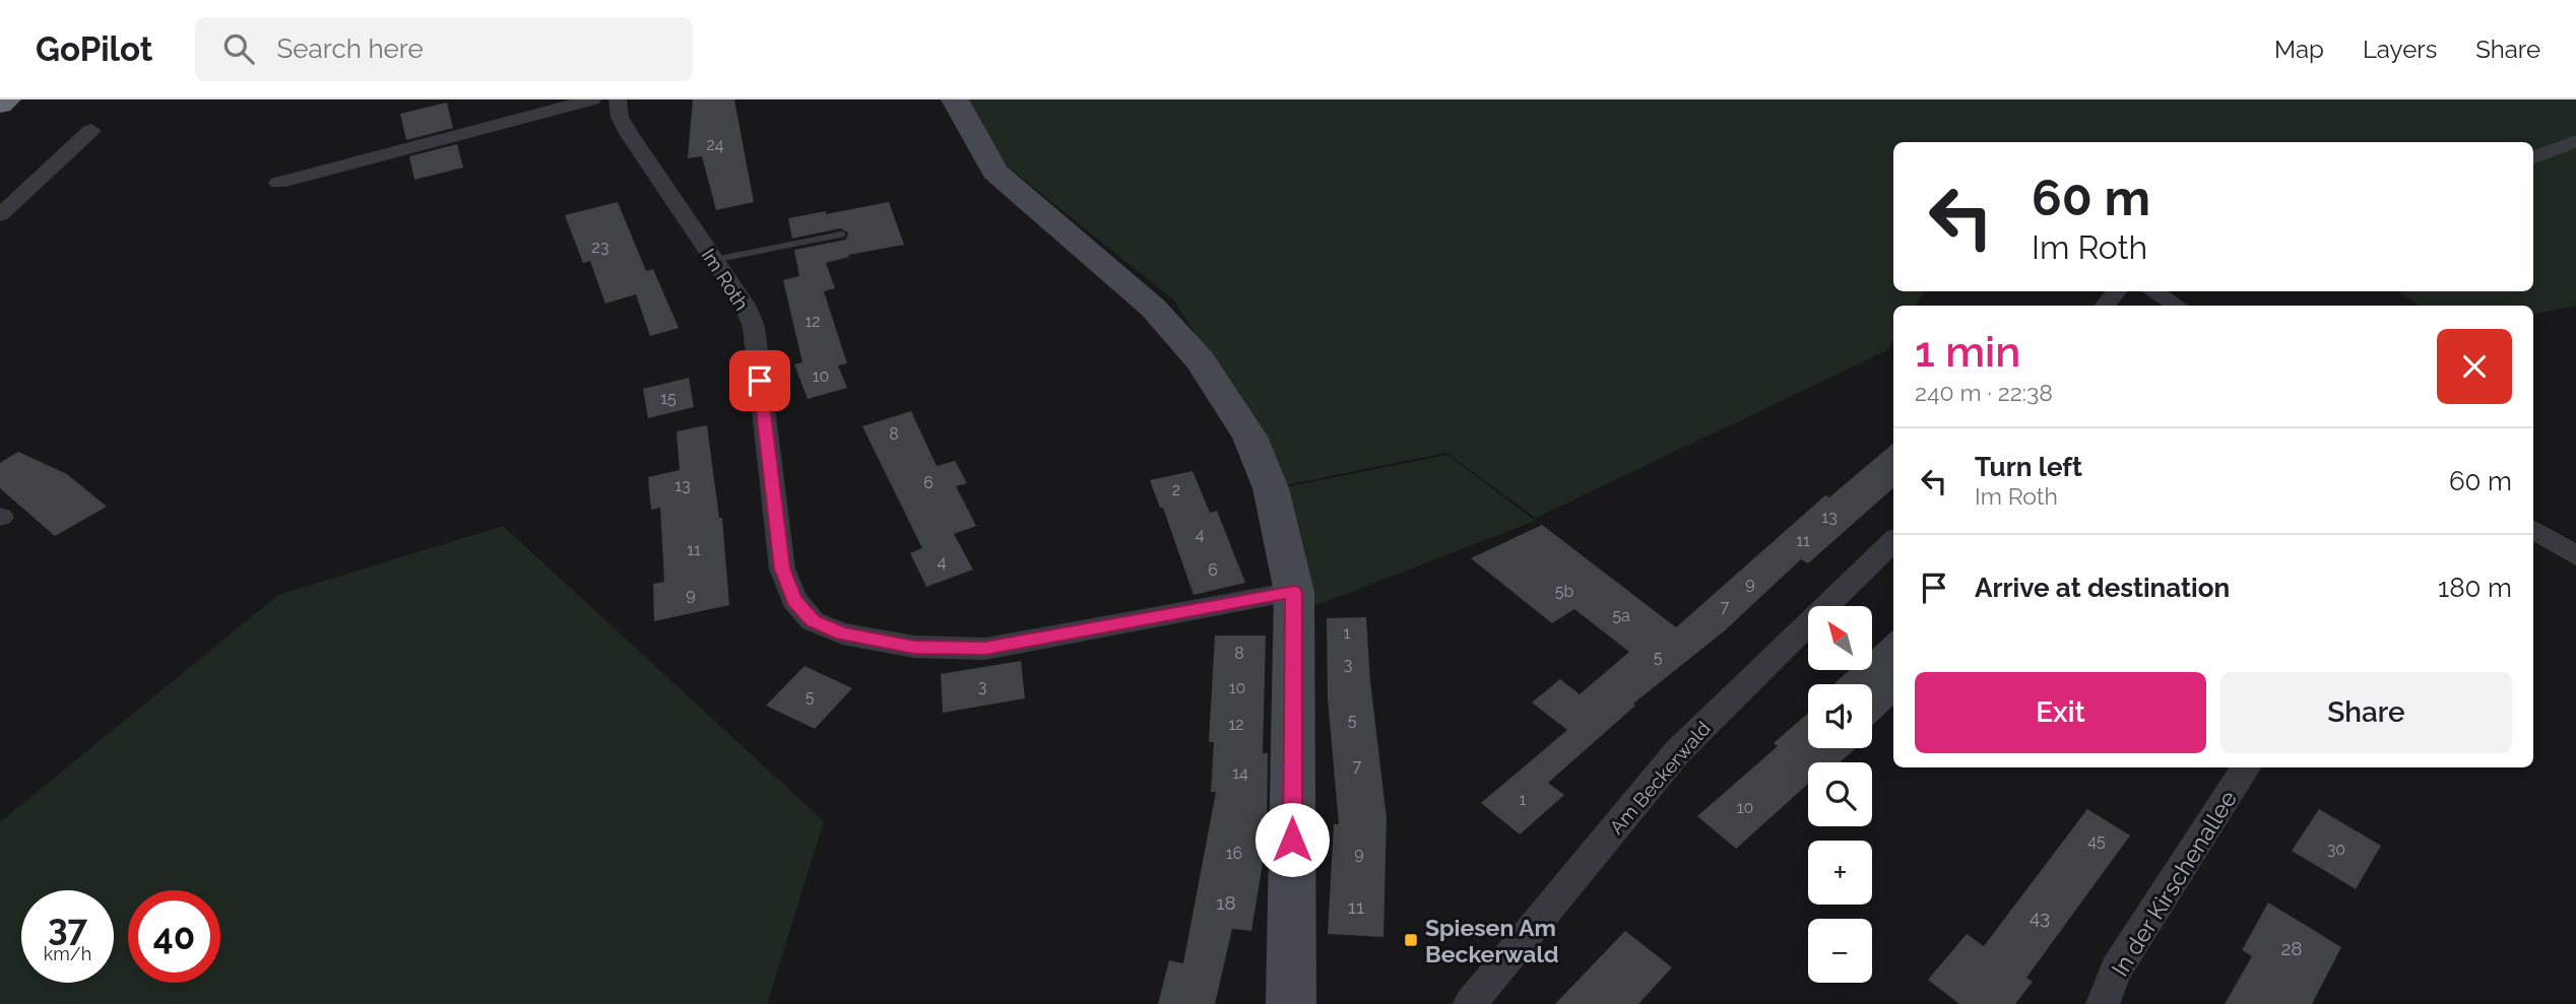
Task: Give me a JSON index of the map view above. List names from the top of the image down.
{
  "streets": {
    "street": ["Im Roth", "Am Beckerwald", "In der Kirschenallee"]
  },
  "places": {
    "transit": ["Spiesen Am Beckerwald"]
  },
  "house_numbers": [
    "24",
    "23",
    "12",
    "10",
    "15",
    "8",
    "6",
    "13",
    "2",
    "13",
    "4",
    "11",
    "11",
    "4",
    "6",
    "9",
    "5b",
    "9",
    "7",
    "5a",
    "1",
    "8",
    "5",
    "3",
    "3",
    "10",
    "5",
    "5",
    "12",
    "7",
    "14",
    "1",
    "10",
    "45",
    "30",
    "16",
    "9",
    "18",
    "11",
    "43",
    "28"
  ],
  "north": "top left",
  "page": {
    "header": "GoPilot",
    "search": "Search here",
    "nav": ["Map", "Layers", "Share"],
    "turn": ["60 m", "Im Roth"],
    "heading": ["1 min", "240 m · 22:38"],
    "list": [
      {
        "name": "Turn left",
        "note": "Im Roth",
        "value": "60 m"
      },
      {
        "name": "Arrive at destination",
        "value": "180 m"
      }
    ],
    "map_buttons": ["+", "−"],
    "buttons": ["Exit", "Share"],
    "speed": "37 km/h",
    "limit": "40"
  }
}
